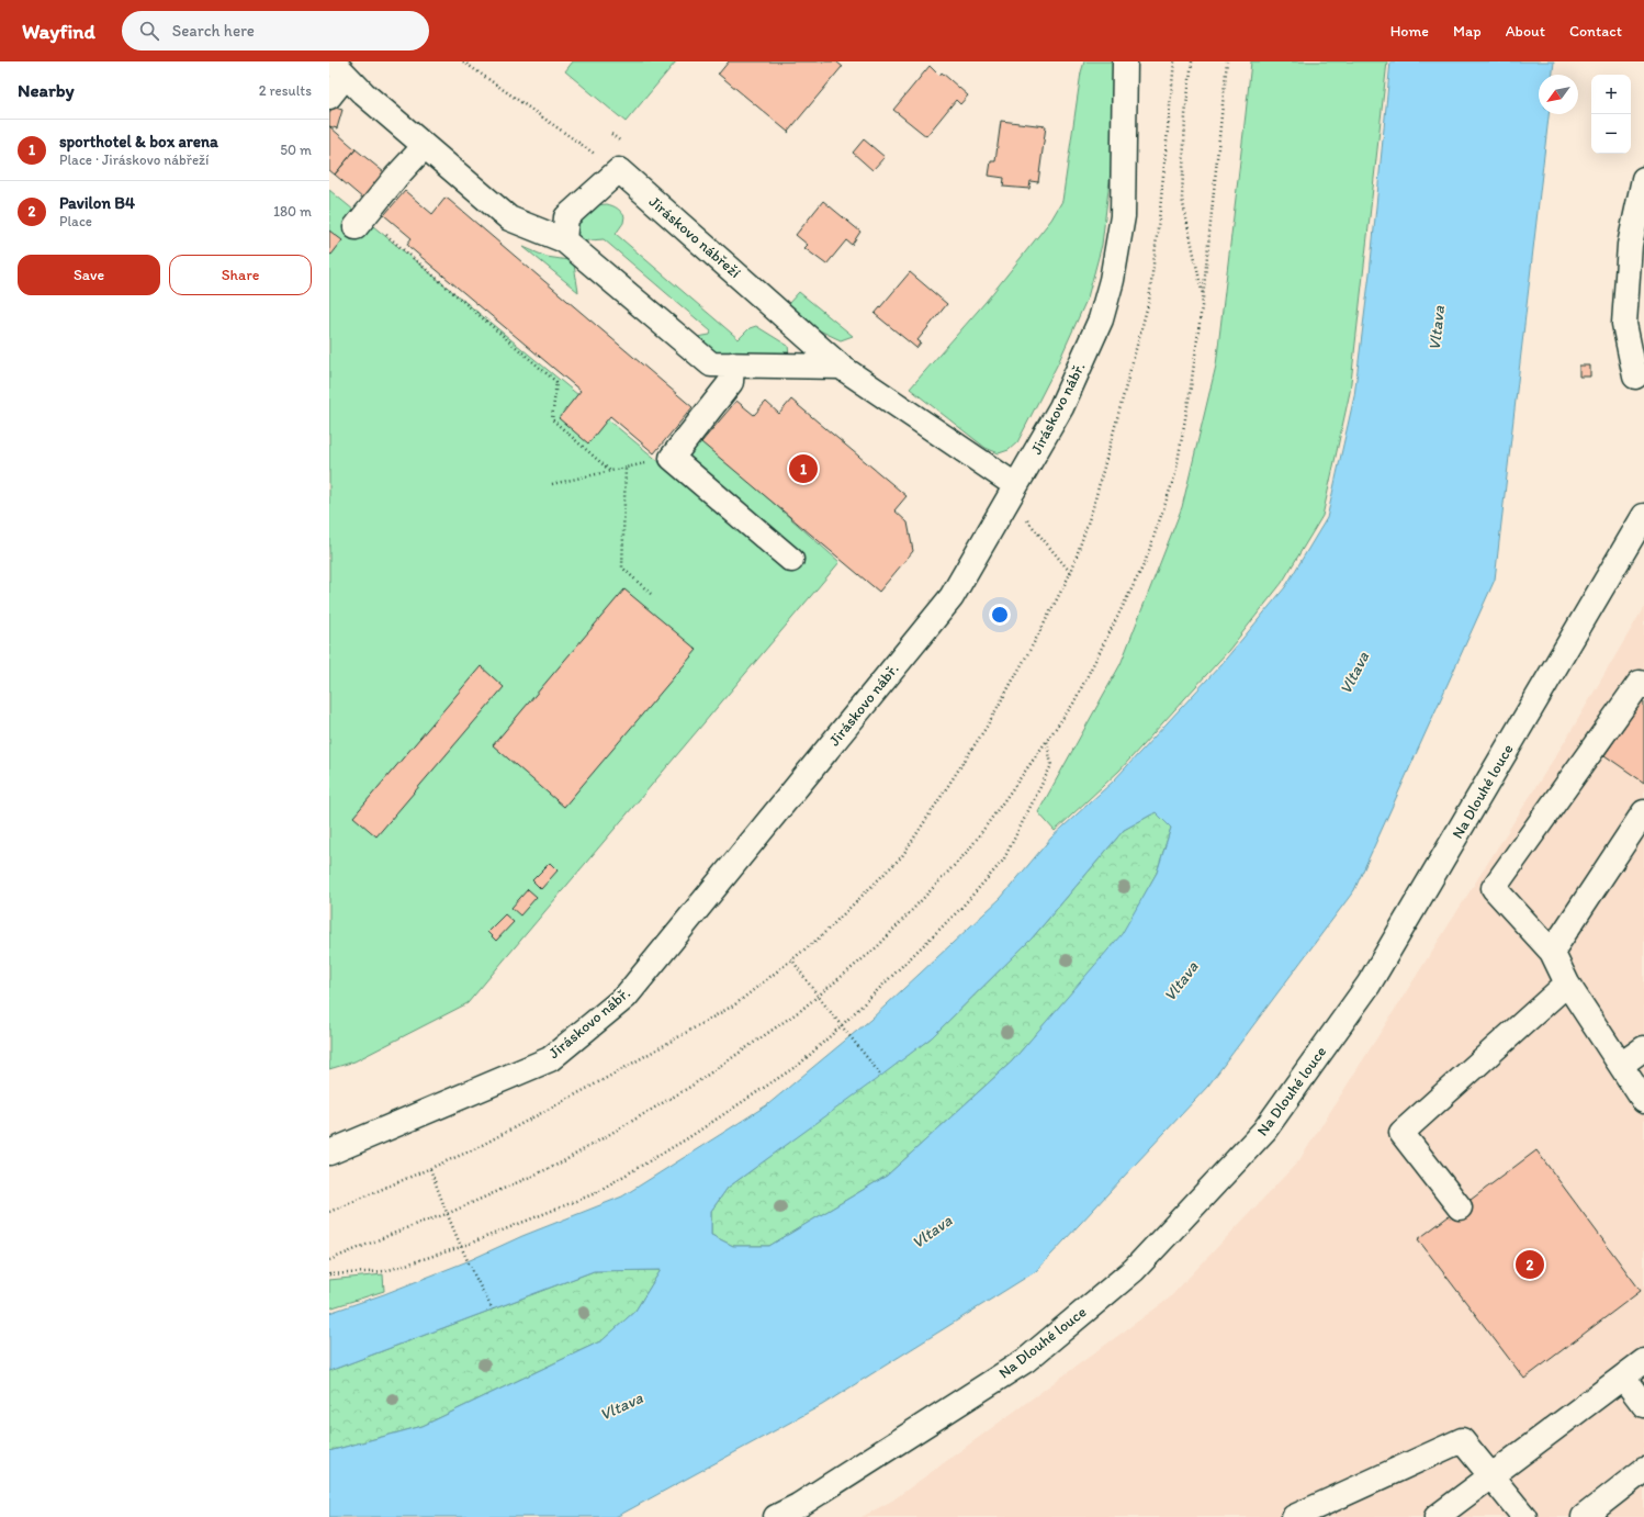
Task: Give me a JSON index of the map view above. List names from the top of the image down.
{
  "streets": {
    "street": ["Jiráskovo nábřeží", "Jiráskovo nábř.", "Na Dlouhé louce"]
  },
  "crossings": [
    ["Jiráskovo nábřeží", "Jiráskovo nábř."]
  ],
  "water": ["Vltava"],
  "north": "bottom left",
  "page": {
    "header": "Wayfind",
    "search": "Search here",
    "nav": [
      "Home",
      "Map",
      "About",
      "Contact"
    ],
    "heading": ["Nearby", "2 results"],
    "map_buttons": ["+", "−"],
    "list": [
      {
        "mark": "1",
        "name": "sporthotel & box arena",
        "note": "Place · Jiráskovo nábřeží",
        "value": "50 m"
      },
      {
        "mark": "2",
        "name": "Pavilon B4",
        "note": "Place",
        "value": "180 m"
      }
    ],
    "buttons": ["Save", "Share"],
    "pins": ["1", "2"]
  }
}
